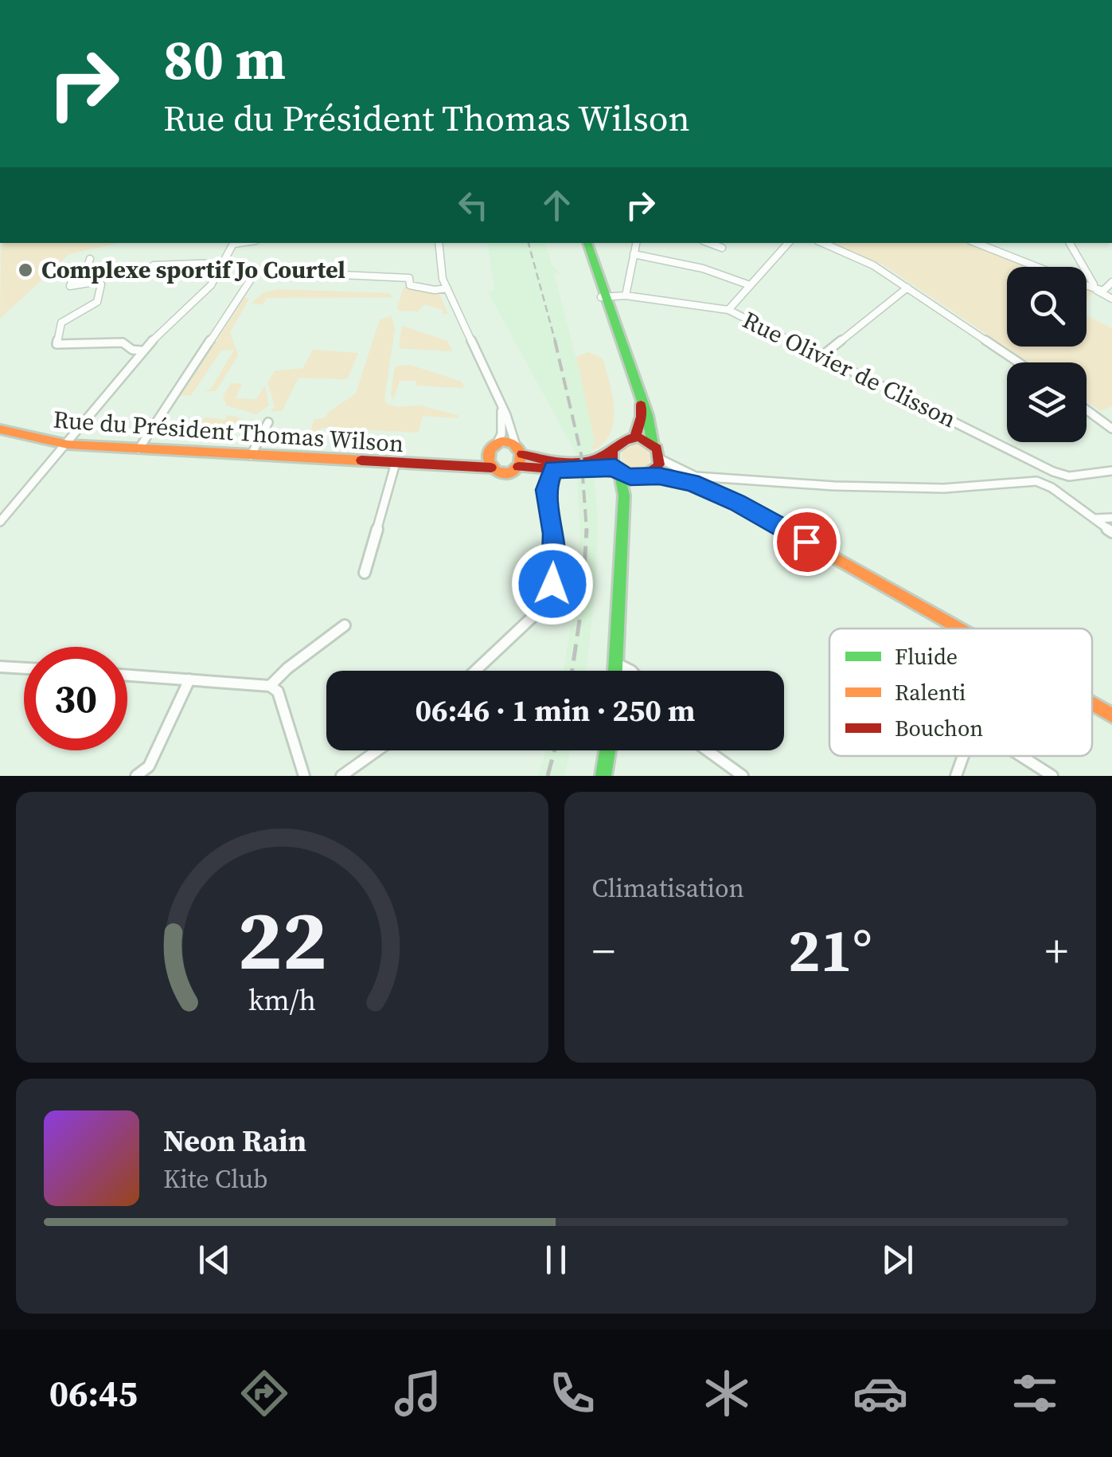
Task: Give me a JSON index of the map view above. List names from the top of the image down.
{
  "streets": {
    "street": ["Rue Olivier de Clisson", "Rue du Président Thomas Wilson"]
  },
  "places": ["Complexe sportif Jo Courtel"],
  "legend": ["Fluide", "Ralenti", "Bouchon"],
  "page": {
    "turn": ["80 m", "Rue du Président Thomas Wilson"],
    "limit": "30",
    "trip": "06:46 · 1 min · 250 m",
    "tile": "Climatisation",
    "heat": ["−", "21°", "+"],
    "song": ["Neon Rain", "Kite Club"],
    "tabs": "06:45",
    "gauge": ["22", "km/h"]
  }
}
